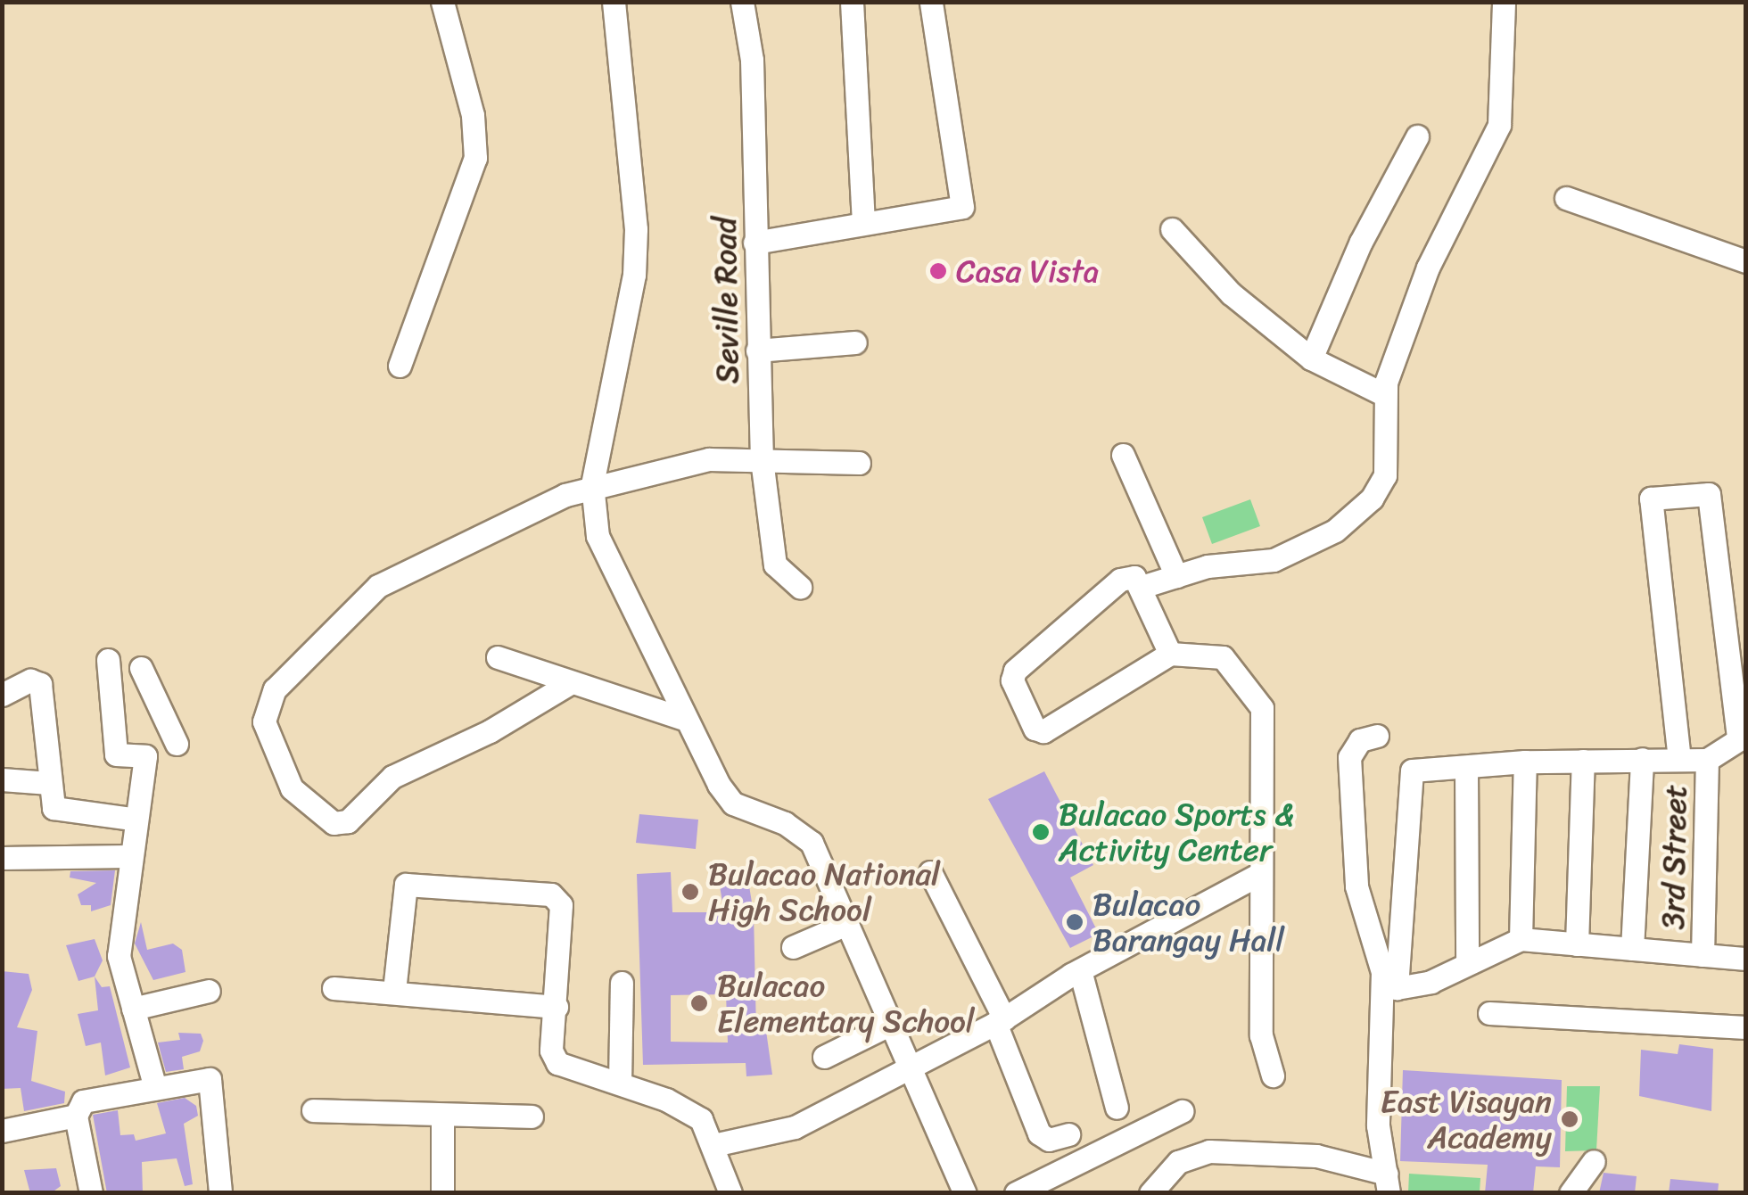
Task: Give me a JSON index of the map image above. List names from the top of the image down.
{
  "streets": {
    "street": ["Seville Road", "3rd Street"]
  },
  "places": [
    "Casa Vista",
    "Bulacao Sports & Activity Center",
    "Bulacao National High School",
    "Bulacao Barangay Hall",
    "Bulacao Elementary School",
    "East Visayan Academy"
  ]
}
